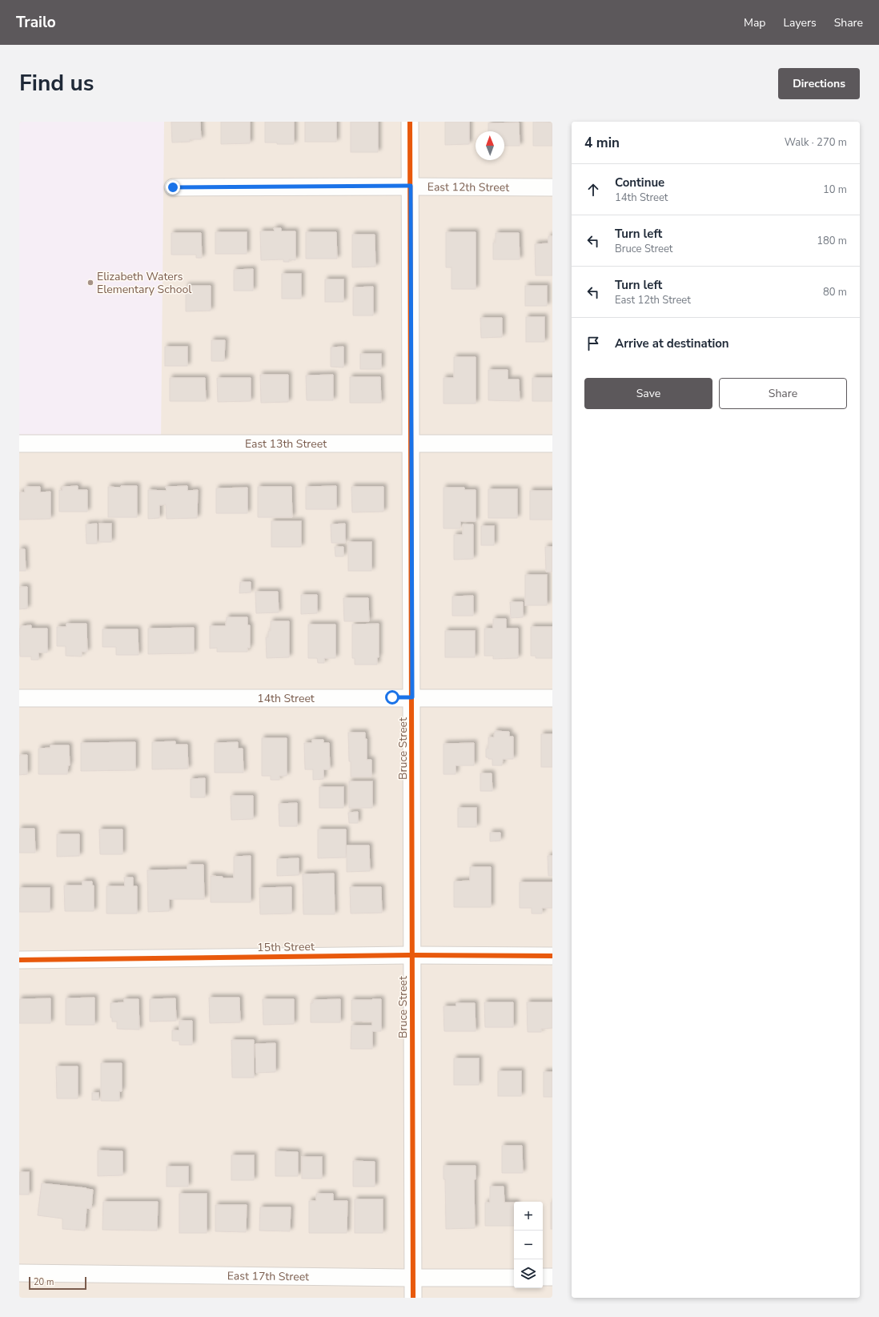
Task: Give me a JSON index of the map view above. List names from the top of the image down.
{
  "streets": {
    "street": [
      "East 12th Street",
      "East 13th Street",
      "14th Street",
      "Bruce Street",
      "15th Street",
      "East 17th Street"
    ]
  },
  "crossings": [
    ["East 12th Street", "Bruce Street"],
    ["East 13th Street", "Bruce Street"],
    ["14th Street", "Bruce Street"],
    ["Bruce Street", "15th Street"],
    ["Bruce Street", "East 17th Street"]
  ],
  "places": ["Elizabeth Waters Elementary School"],
  "scale_bar": "20 m",
  "north": "top",
  "page": {
    "header": "Trailo",
    "nav": ["Map", "Layers", "Share"],
    "title": "Find us",
    "buttons": [
      "Directions",
      ["Save", "Share"]
    ],
    "heading": ["4 min", "Walk · 270 m"],
    "list": [
      ["Continue", "14th Street", "10 m"],
      ["Turn left", "Bruce Street", "180 m"],
      ["Turn left", "East 12th Street", "80 m"],
      "Arrive at destination"
    ],
    "map_buttons": ["+", "−"],
    "scale": "20 m"
  }
}
